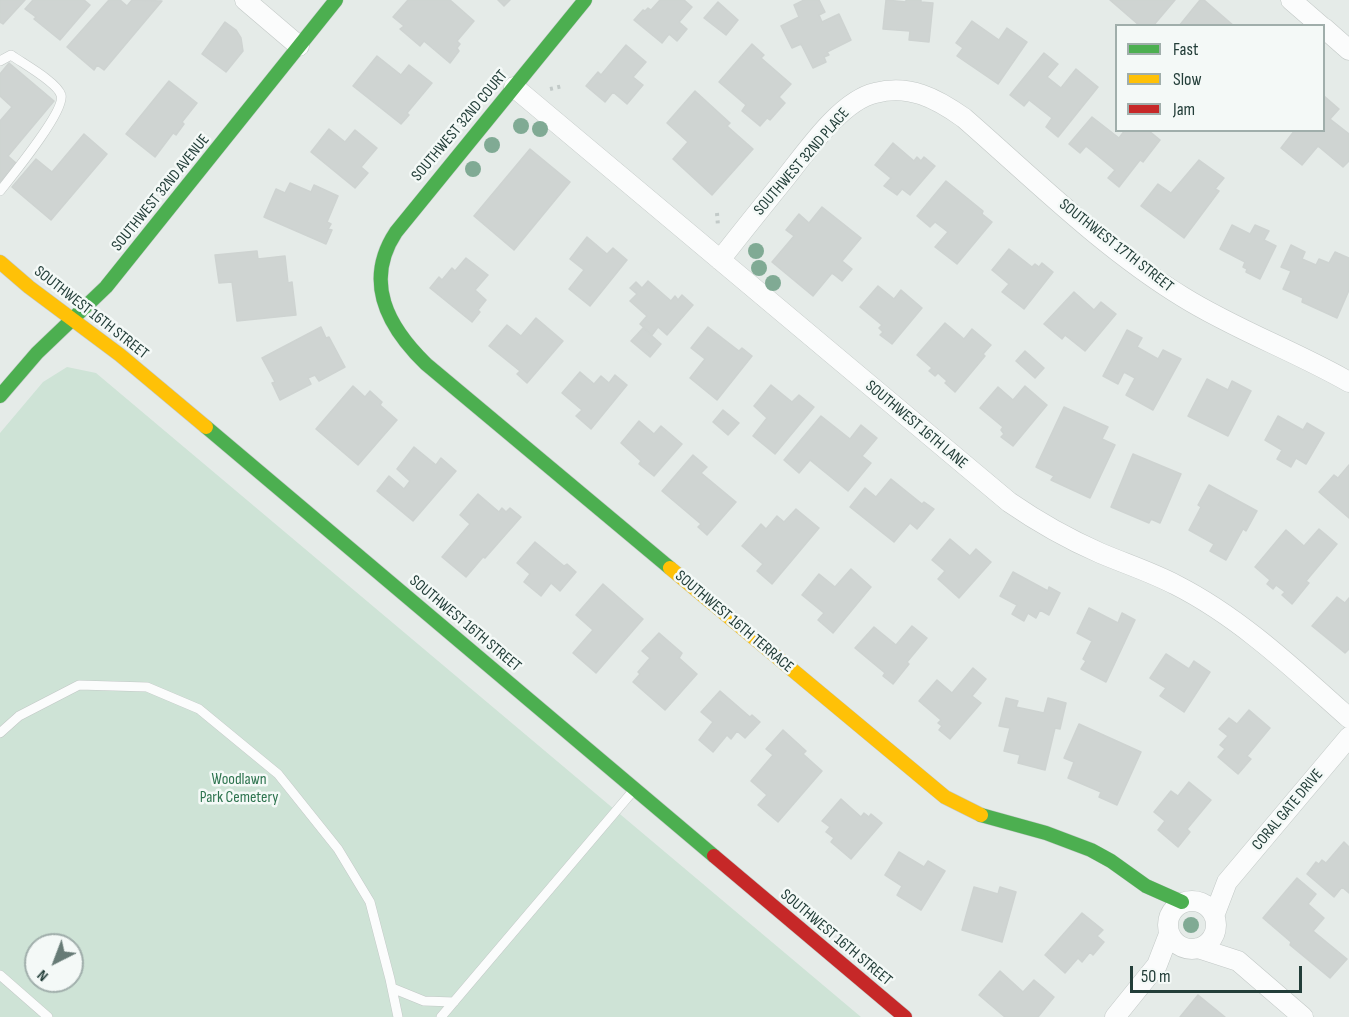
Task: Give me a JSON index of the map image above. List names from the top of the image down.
{
  "streets": {
    "street": [
      "SOUTHWEST 32ND COURT",
      "SOUTHWEST 32ND PLACE",
      "SOUTHWEST 32ND AVENUE",
      "SOUTHWEST 17TH STREET",
      "SOUTHWEST 16TH STREET",
      "SOUTHWEST 16TH LANE",
      "SOUTHWEST 16TH TERRACE",
      "CORAL GATE DRIVE"
    ]
  },
  "crossings": [
    ["SOUTHWEST 32ND COURT", "SOUTHWEST 16TH LANE"],
    ["SOUTHWEST 32ND COURT", "SOUTHWEST 16TH TERRACE"],
    ["SOUTHWEST 32ND PLACE", "SOUTHWEST 17TH STREET"],
    ["SOUTHWEST 32ND PLACE", "SOUTHWEST 16TH LANE"],
    ["SOUTHWEST 32ND AVENUE", "SOUTHWEST 16TH STREET"],
    ["SOUTHWEST 16TH TERRACE", "CORAL GATE DRIVE"]
  ],
  "parks": ["Woodlawn Park Cemetery"],
  "legend": ["Fast", "Slow", "Jam"],
  "scale_bar": "50 m",
  "north": "bottom left"
}
